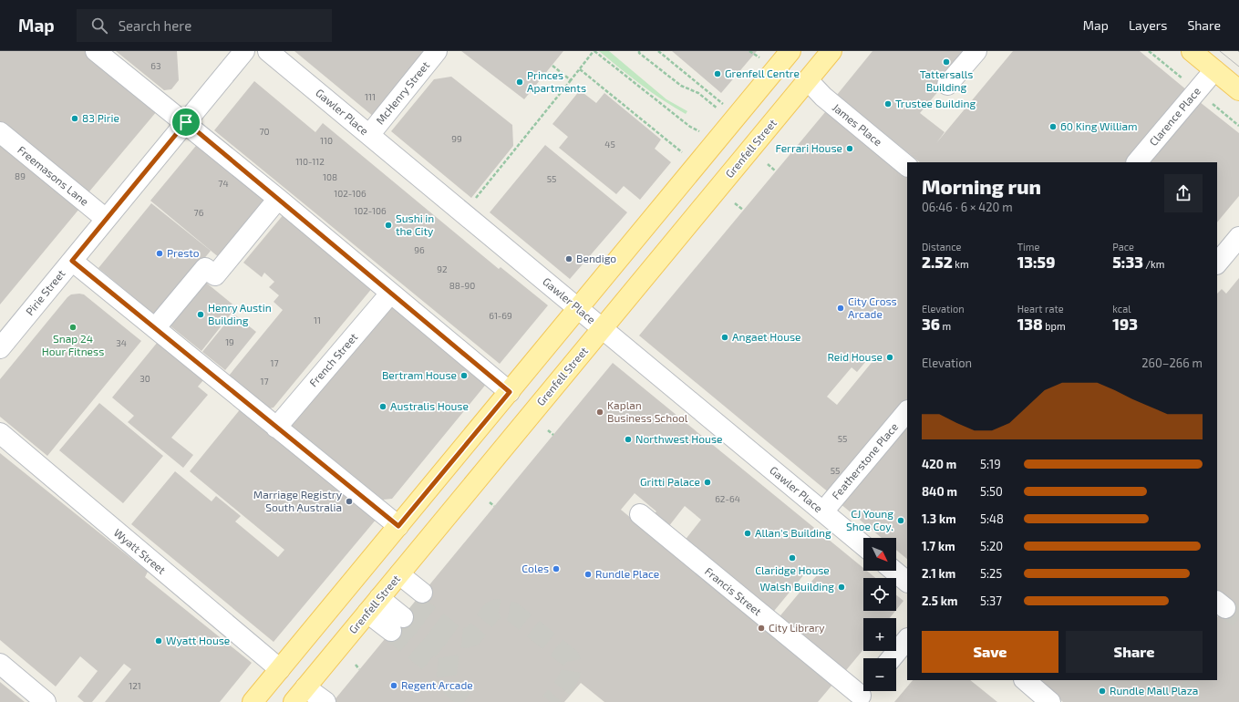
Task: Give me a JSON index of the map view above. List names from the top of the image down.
{
  "streets": {
    "main road": ["Grenfell Street"],
    "street": [
      "McHenry Street",
      "Gawler Place",
      "Clarence Place",
      "James Place",
      "Freemasons Lane",
      "Pirie Street",
      "French Street",
      "Featherstone Place",
      "Wyatt Street",
      "Francis Street"
    ]
  },
  "crossings": [
    ["McHenry Street", "Gawler Place"],
    ["Gawler Place", "Grenfell Street"],
    ["Gawler Place", "Featherstone Place"],
    ["James Place", "Grenfell Street"],
    ["Freemasons Lane", "Pirie Street"]
  ],
  "places": [
    "Tattersalls Building",
    "Grenfell Centre",
    "Princes Apartments",
    "Trustee Building",
    "83 Pirie",
    "60 King William",
    "Ferrari House",
    "Sushi in the City",
    "Presto",
    "Bendigo",
    "City Cross Arcade",
    "Henry Austin Building",
    "Snap 24 Hour Fitness",
    "Angaet House",
    "Reid House",
    "Bertram House",
    "Australis House",
    "Kaplan Business School",
    "Northwest House",
    "Gritti Palace",
    "Marriage Registry South Australia",
    "CJ Young Shoe Coy.",
    "Allan's Building",
    "Claridge House",
    "Coles",
    "Rundle Place",
    "Walsh Building",
    "City Library",
    "Wyatt House",
    "Regent Arcade",
    "Rundle Mall Plaza"
  ],
  "house_numbers": [
    "63",
    "111",
    "70",
    "99",
    "110",
    "45",
    "110-112",
    "89",
    "108",
    "55",
    "74",
    "102-106",
    "102-106",
    "76",
    "96",
    "92",
    "88-90",
    "61-69",
    "11",
    "19",
    "34",
    "17",
    "30",
    "17",
    "55",
    "55",
    "62-64",
    "121"
  ],
  "north": "bottom right",
  "page": {
    "header": "Map",
    "search": "Search here",
    "nav": ["Map", "Layers", "Share"],
    "heading": ["Morning run", "06:46 · 6 × 420 m"],
    "stats": [
      ["Distance", "2.52 km"],
      ["Time", "13:59"],
      ["Pace", "5:33 /km"],
      ["Elevation", "36 m"],
      ["Heart rate", "138 bpm"],
      ["kcal", "193"]
    ],
    "chart": ["Elevation", "260–266 m"],
    "list": [
      {
        "name": "420 m",
        "note": "5:19"
      },
      {
        "name": "840 m",
        "note": "5:50"
      },
      {
        "name": "1.3 km",
        "note": "5:48"
      },
      {
        "name": "1.7 km",
        "note": "5:20"
      },
      {
        "name": "2.1 km",
        "note": "5:25"
      },
      {
        "name": "2.5 km",
        "note": "5:37"
      }
    ],
    "map_buttons": ["+", "−"],
    "buttons": ["Save", "Share"]
  }
}
